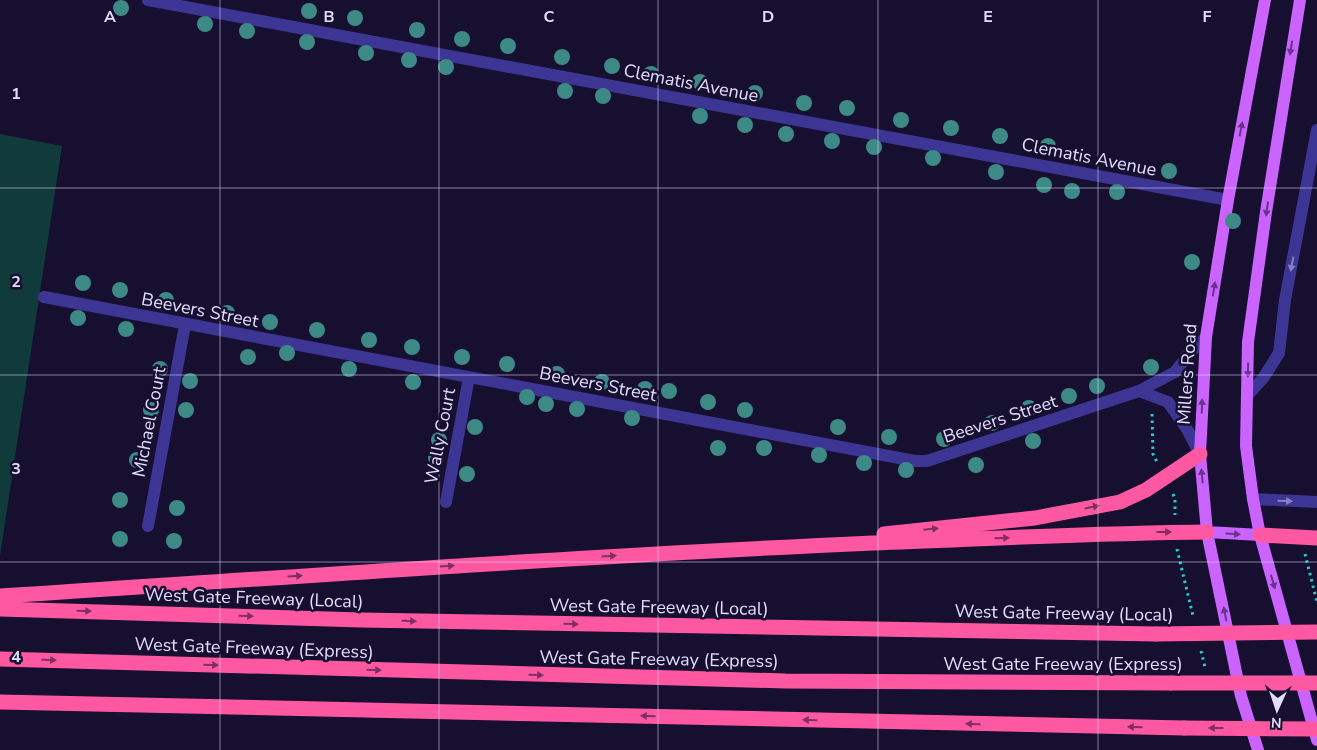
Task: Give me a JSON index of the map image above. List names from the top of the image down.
{
  "streets": {
    "highway": ["West Gate Freeway (Local)", "West Gate Freeway (Express)"],
    "main road": ["Millers Road"],
    "street": [
      "Clematis Avenue",
      "Beevers Street",
      "Michael Court",
      "Wally Court"
    ]
  },
  "crossings": [
    ["Clematis Avenue", "Millers Road"],
    ["Beevers Street", "Millers Road"],
    ["Beevers Street", "Michael Court"],
    ["Beevers Street", "Wally Court"]
  ],
  "north": "bottom",
  "grid": {
    "columns": [
      "A",
      "B",
      "C",
      "D",
      "E",
      "F"
    ],
    "rows": [
      "1",
      "2",
      "3",
      "4"
    ]
  }
}
